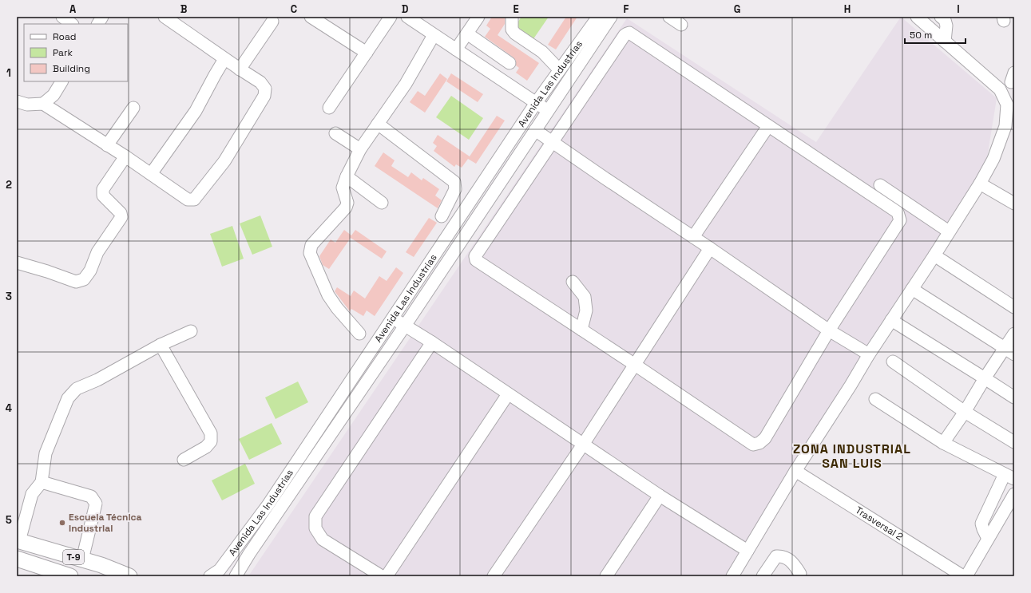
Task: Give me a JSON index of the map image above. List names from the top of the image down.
{
  "streets": {
    "main road": ["T-9"],
    "street": ["Avenida Las Industrias", "Trasversal 2"]
  },
  "districts": ["ZONA INDUSTRIAL SAN LUIS"],
  "places": ["Escuela Técnica Industrial"],
  "legend": ["Road", "Park", "Building"],
  "scale_bar": "50 m",
  "grid": {
    "columns": [
      "A",
      "B",
      "C",
      "D",
      "E",
      "F",
      "G",
      "H",
      "I"
    ],
    "rows": [
      "1",
      "2",
      "3",
      "4",
      "5"
    ]
  }
}
